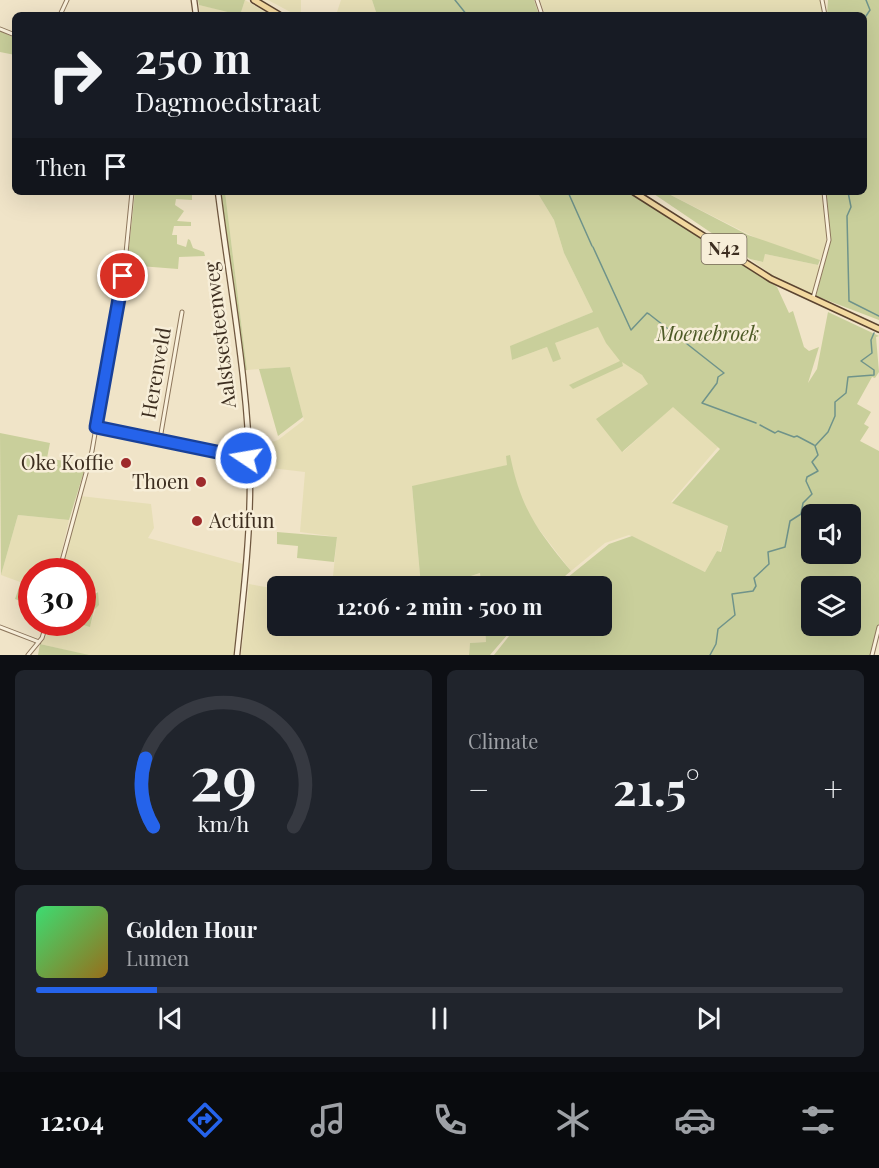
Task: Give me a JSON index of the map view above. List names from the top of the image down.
{
  "streets": {
    "main road": ["N42", "Aalstsesteenweg"],
    "street": ["Herenveld"]
  },
  "crossings": [
    ["Aalstsesteenweg", "Herenveld"]
  ],
  "parks": ["Moenebroek"],
  "places": ["Oke Koffie", "Thoen", "Actifun"],
  "page": {
    "turn": ["250 m", "Dagmoedstraat"],
    "then": "Then",
    "limit": "30",
    "trip": "12:06 · 2 min · 500 m",
    "tile": "Climate",
    "heat": ["−", "21.5°", "+"],
    "song": ["Golden Hour", "Lumen"],
    "tabs": "12:04",
    "gauge": ["29", "km/h"]
  }
}
